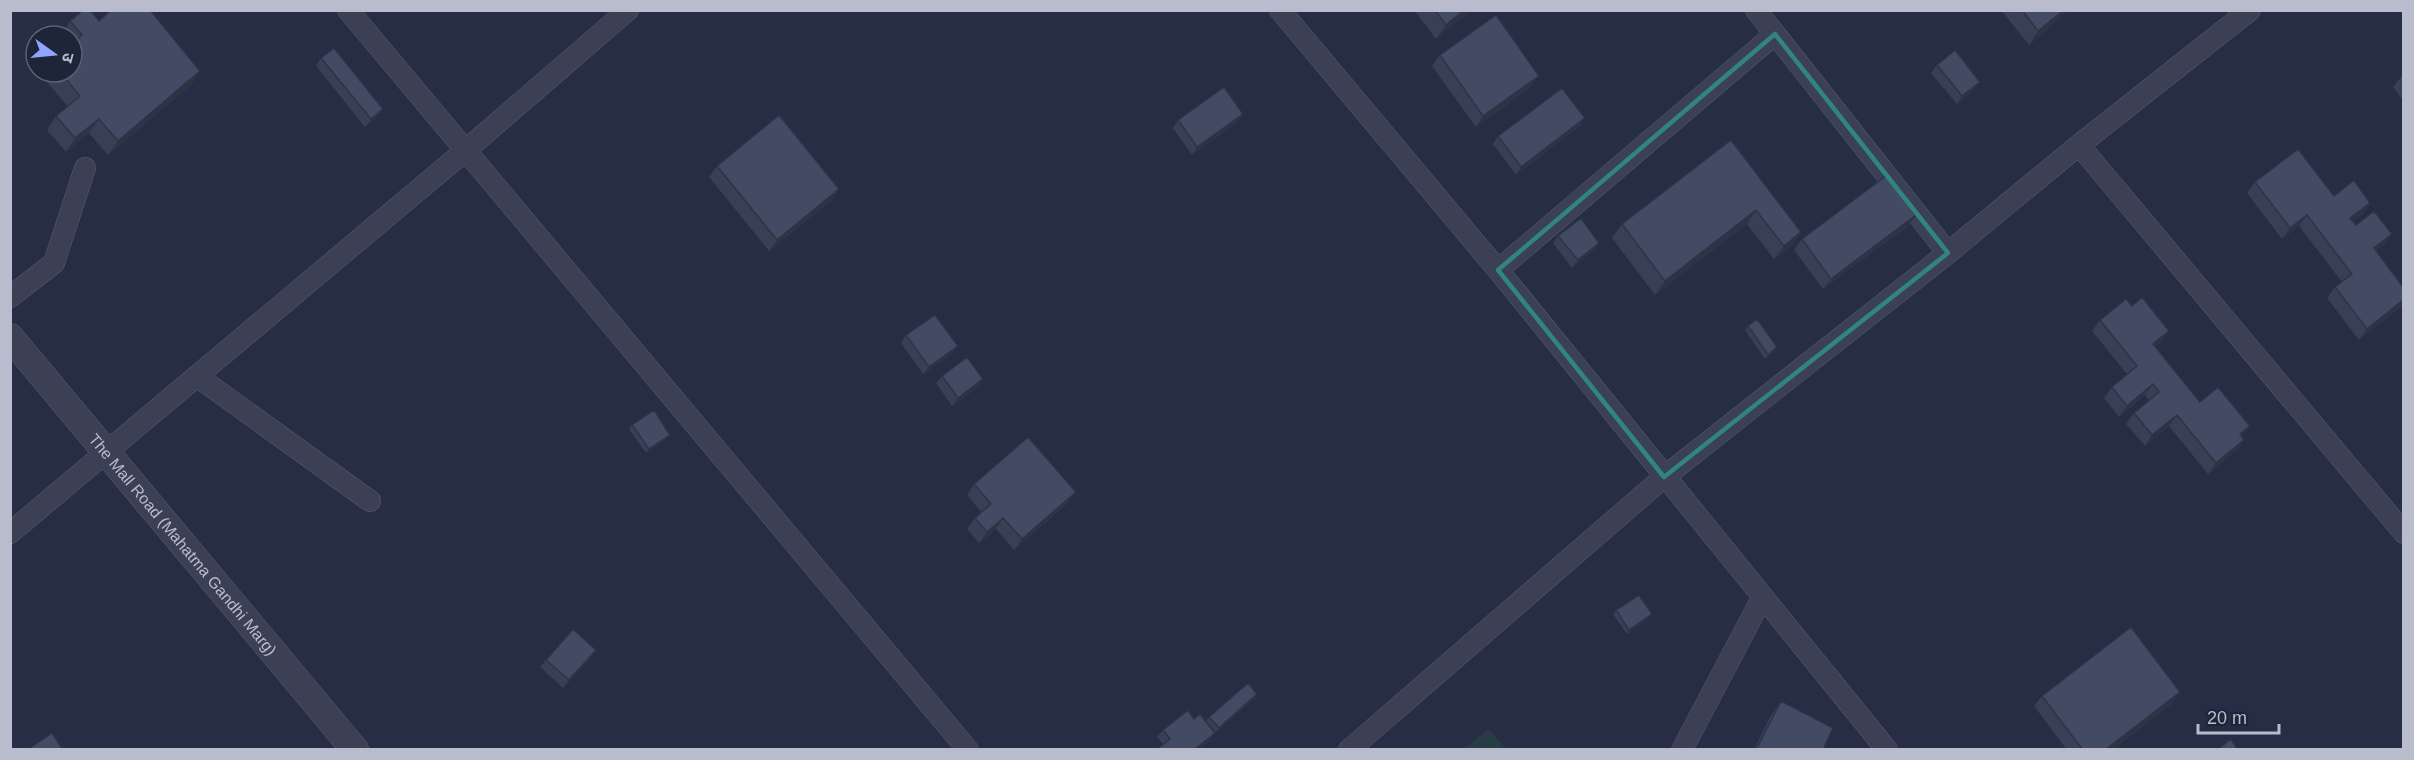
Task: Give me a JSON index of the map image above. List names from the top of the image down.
{
  "streets": {
    "street": ["The Mall Road (Mahatma Gandhi Marg)"]
  },
  "scale_bar": "20 m",
  "north": "right"
}
